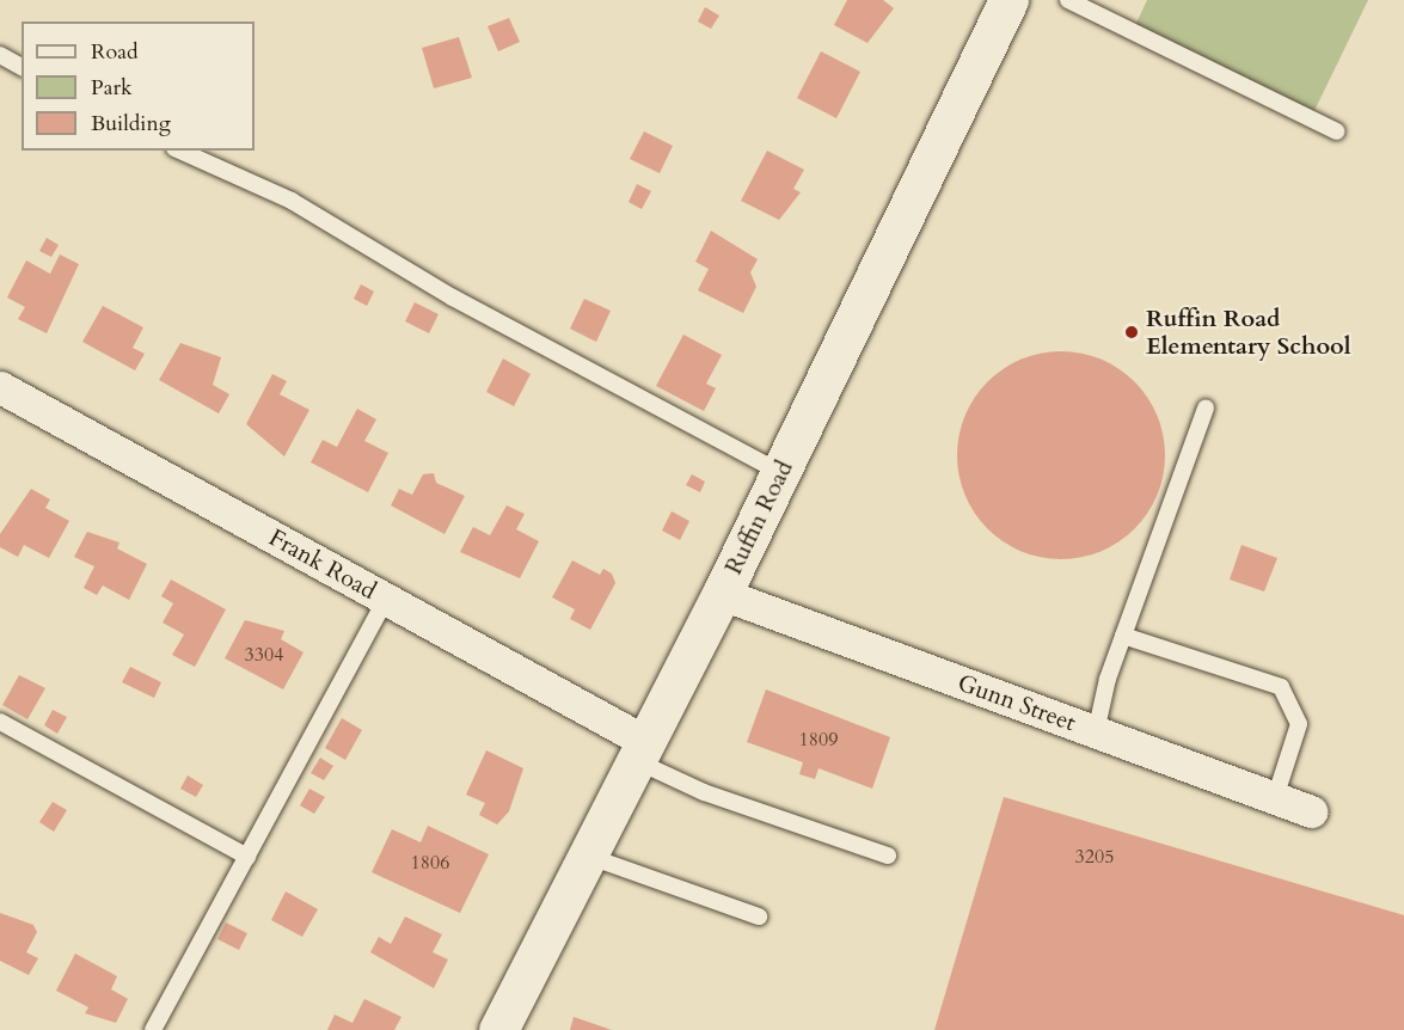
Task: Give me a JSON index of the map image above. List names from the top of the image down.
{
  "streets": {
    "street": ["Ruffin Road", "Frank Road", "Gunn Street"]
  },
  "crossings": [
    ["Ruffin Road", "Frank Road"],
    ["Ruffin Road", "Gunn Street"]
  ],
  "places": ["Ruffin Road Elementary School"],
  "house_numbers": [
    "3304",
    "1809",
    "3205",
    "1806"
  ],
  "legend": ["Road", "Park", "Building"]
}
